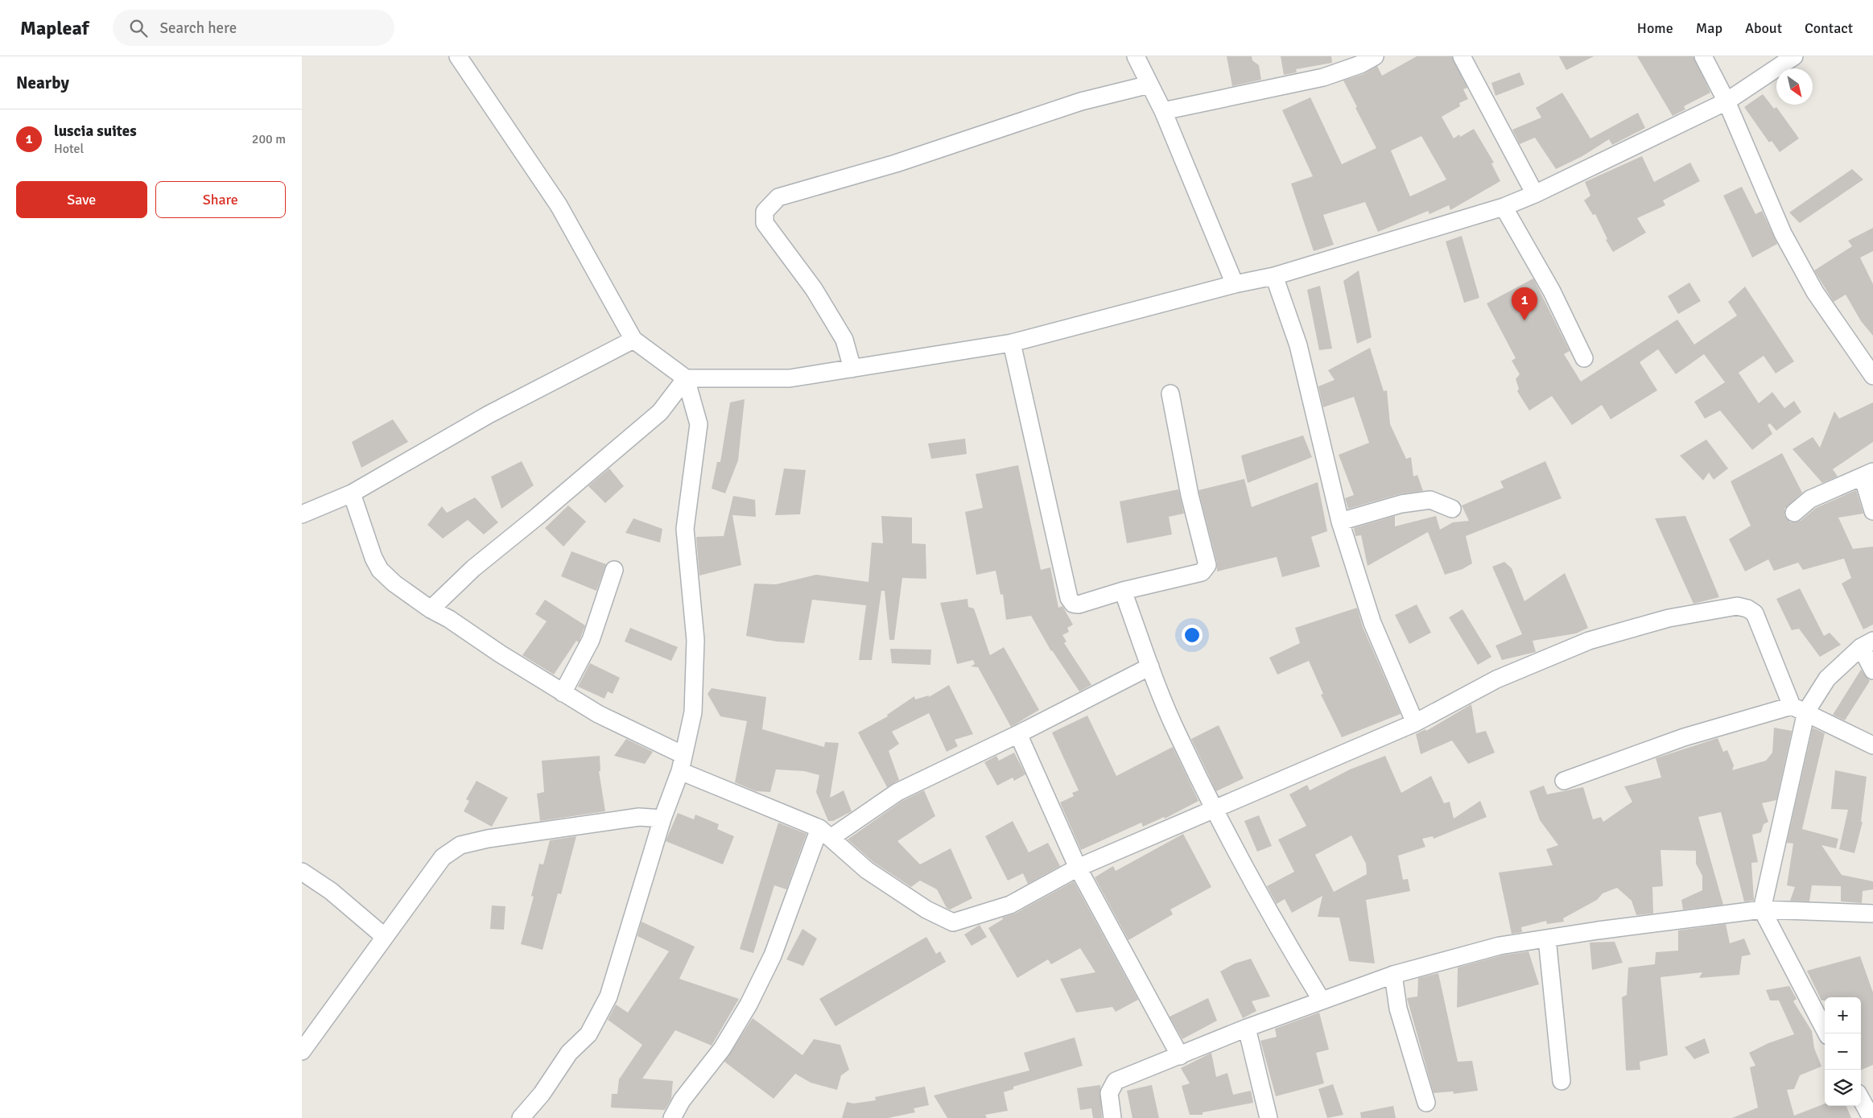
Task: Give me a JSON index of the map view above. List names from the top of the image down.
{
  "north": "bottom right",
  "page": {
    "header": "Mapleaf",
    "search": "Search here",
    "nav": [
      "Home",
      "Map",
      "About",
      "Contact"
    ],
    "heading": "Nearby",
    "list": [
      {
        "mark": "1",
        "name": "luscia suites",
        "note": "Hotel",
        "value": "200 m"
      }
    ],
    "buttons": ["Save", "Share"],
    "pins": "1",
    "map_buttons": ["+", "−"]
  }
}
